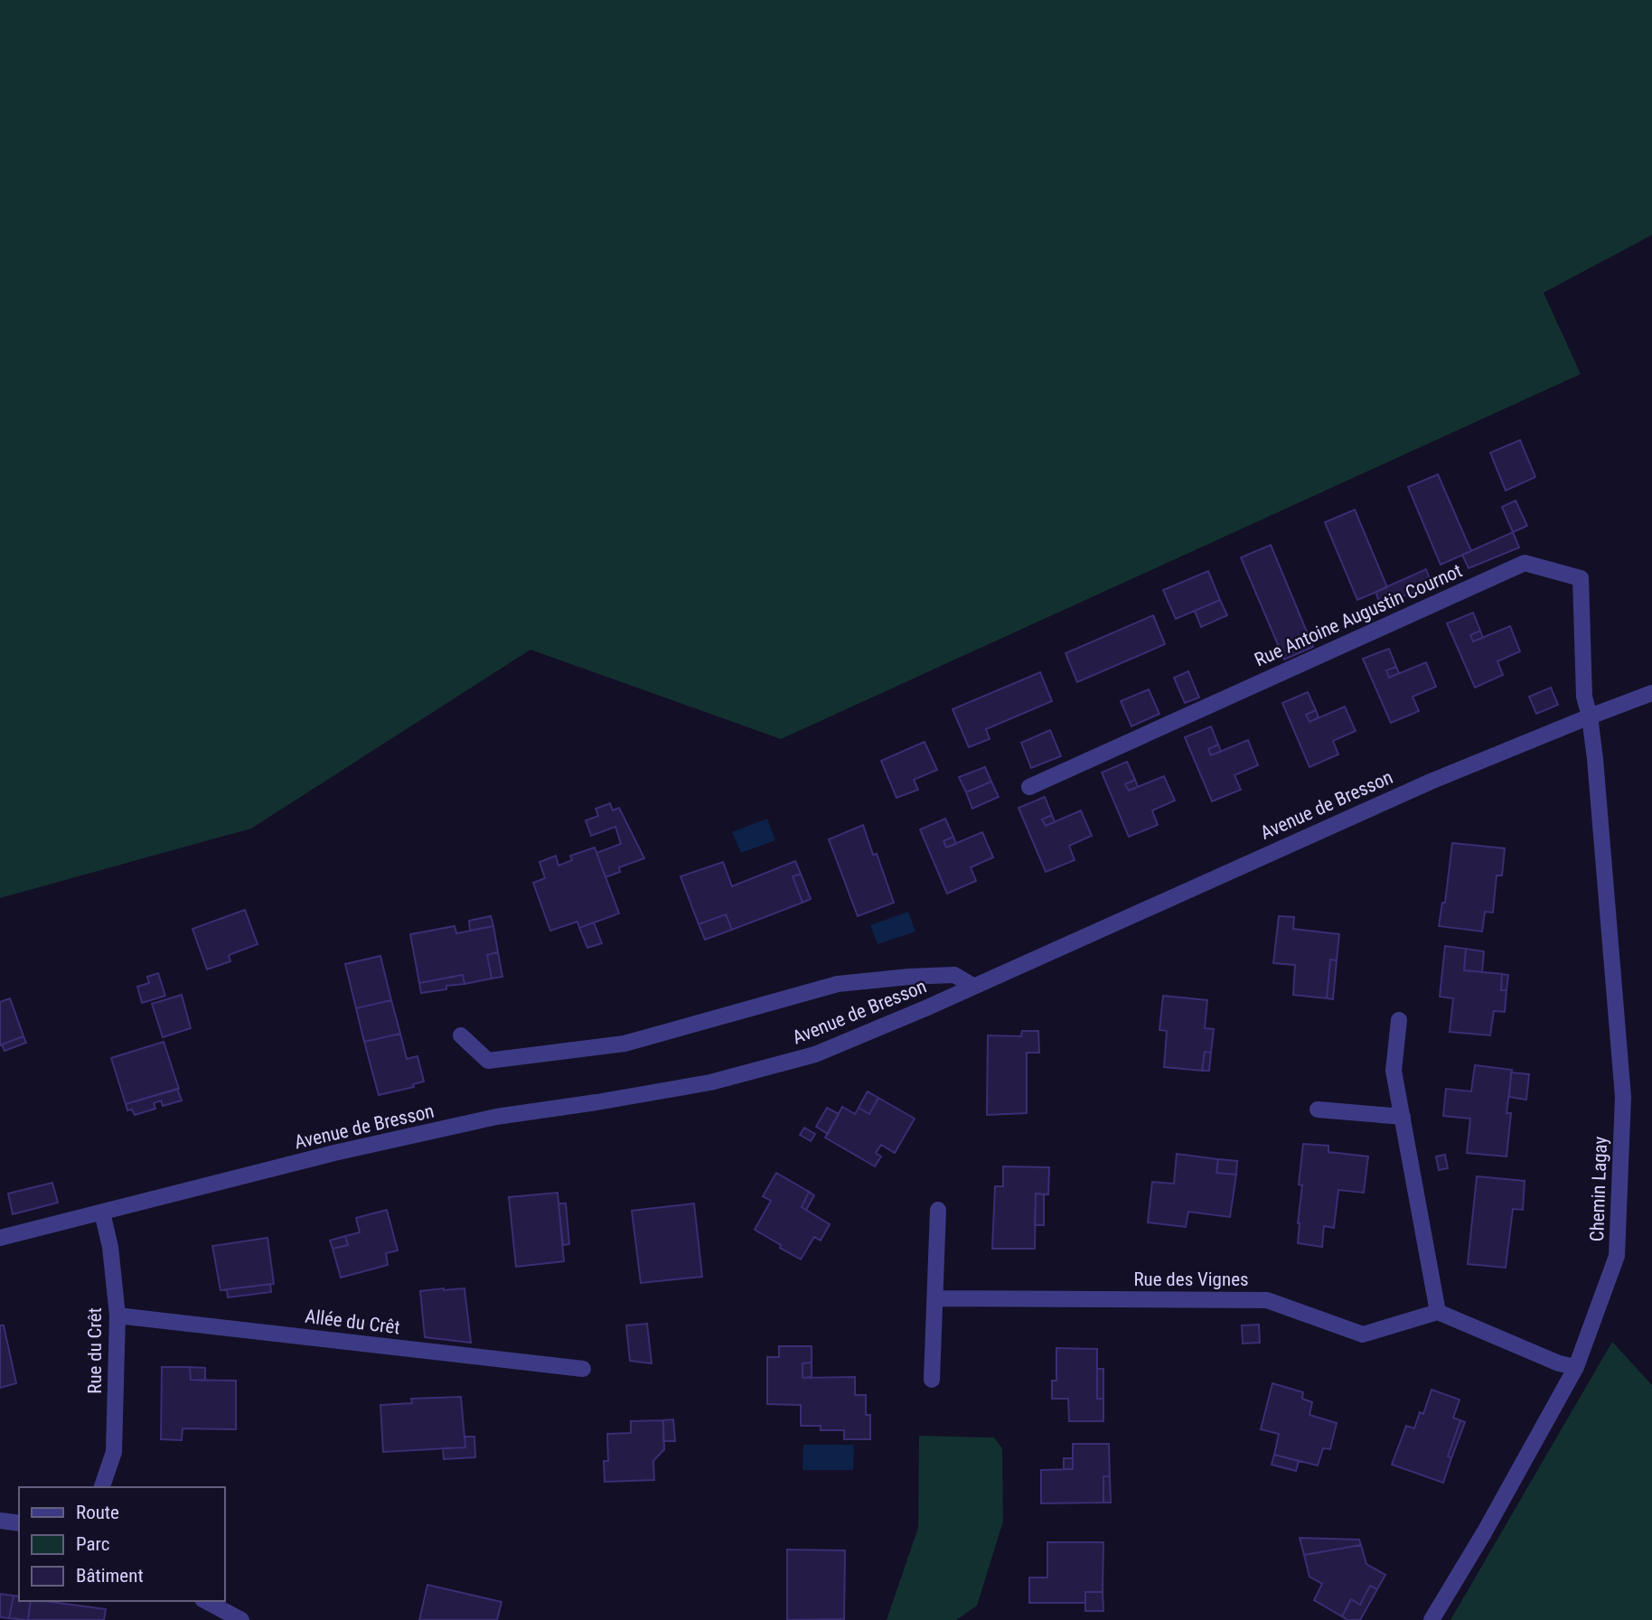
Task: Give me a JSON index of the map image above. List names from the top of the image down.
{
  "streets": {
    "street": [
      "Rue Antoine Augustin Cournot",
      "Avenue de Bresson",
      "Chemin Lagay",
      "Rue des Vignes",
      "Allée du Crêt",
      "Rue du Crêt"
    ]
  },
  "crossings": [
    ["Rue Antoine Augustin Cournot", "Avenue de Bresson"],
    ["Rue Antoine Augustin Cournot", "Chemin Lagay"],
    ["Avenue de Bresson", "Chemin Lagay"],
    ["Avenue de Bresson", "Rue du Crêt"],
    ["Allée du Crêt", "Rue du Crêt"]
  ],
  "legend": ["Route", "Parc", "Bâtiment"]
}
